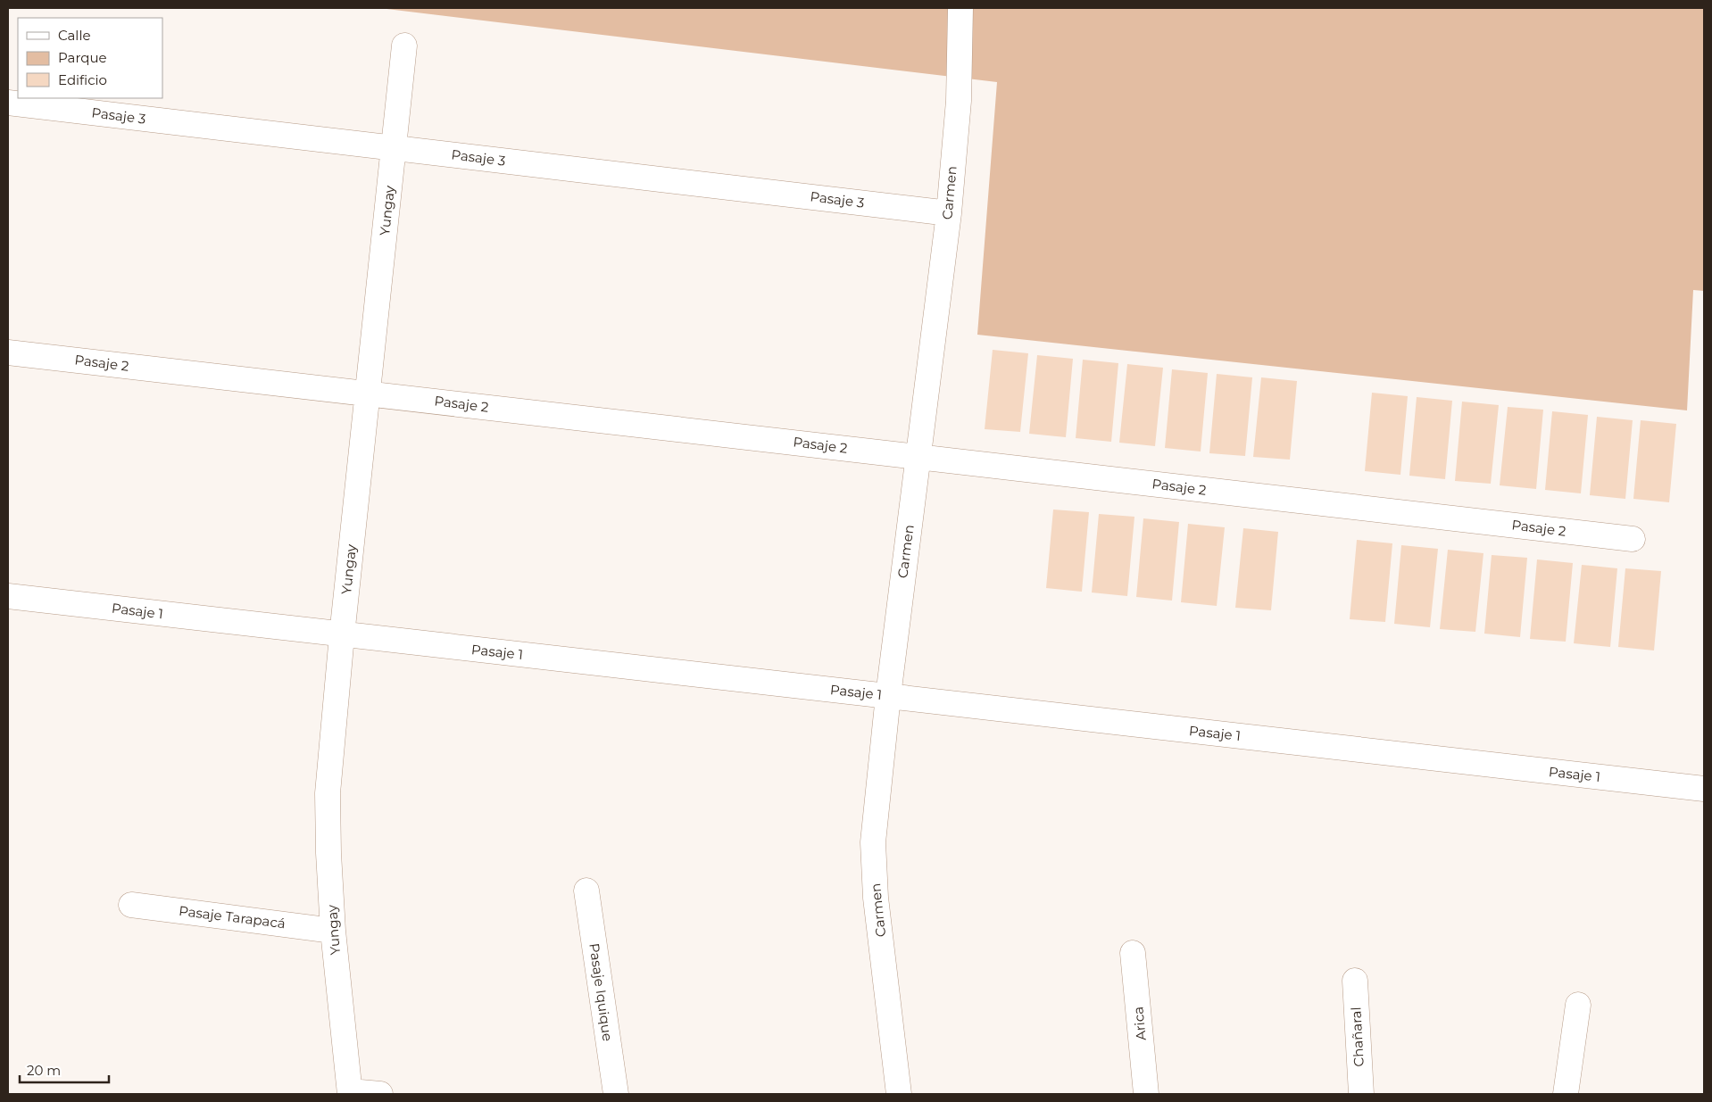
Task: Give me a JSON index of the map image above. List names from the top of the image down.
{
  "streets": {
    "street": [
      "Pasaje 3",
      "Carmen",
      "Yungay",
      "Pasaje 2",
      "Pasaje 1",
      "Pasaje Tarapacá",
      "Pasaje Iquique",
      "Arica",
      "Chañaral"
    ]
  },
  "crossings": [
    ["Pasaje 3", "Carmen"],
    ["Pasaje 3", "Yungay"],
    ["Carmen", "Pasaje 2"],
    ["Carmen", "Pasaje 1"],
    ["Yungay", "Pasaje 2"],
    ["Yungay", "Pasaje 1"],
    ["Yungay", "Pasaje Tarapacá"]
  ],
  "legend": ["Calle", "Parque", "Edificio"],
  "scale_bar": "20 m"
}
